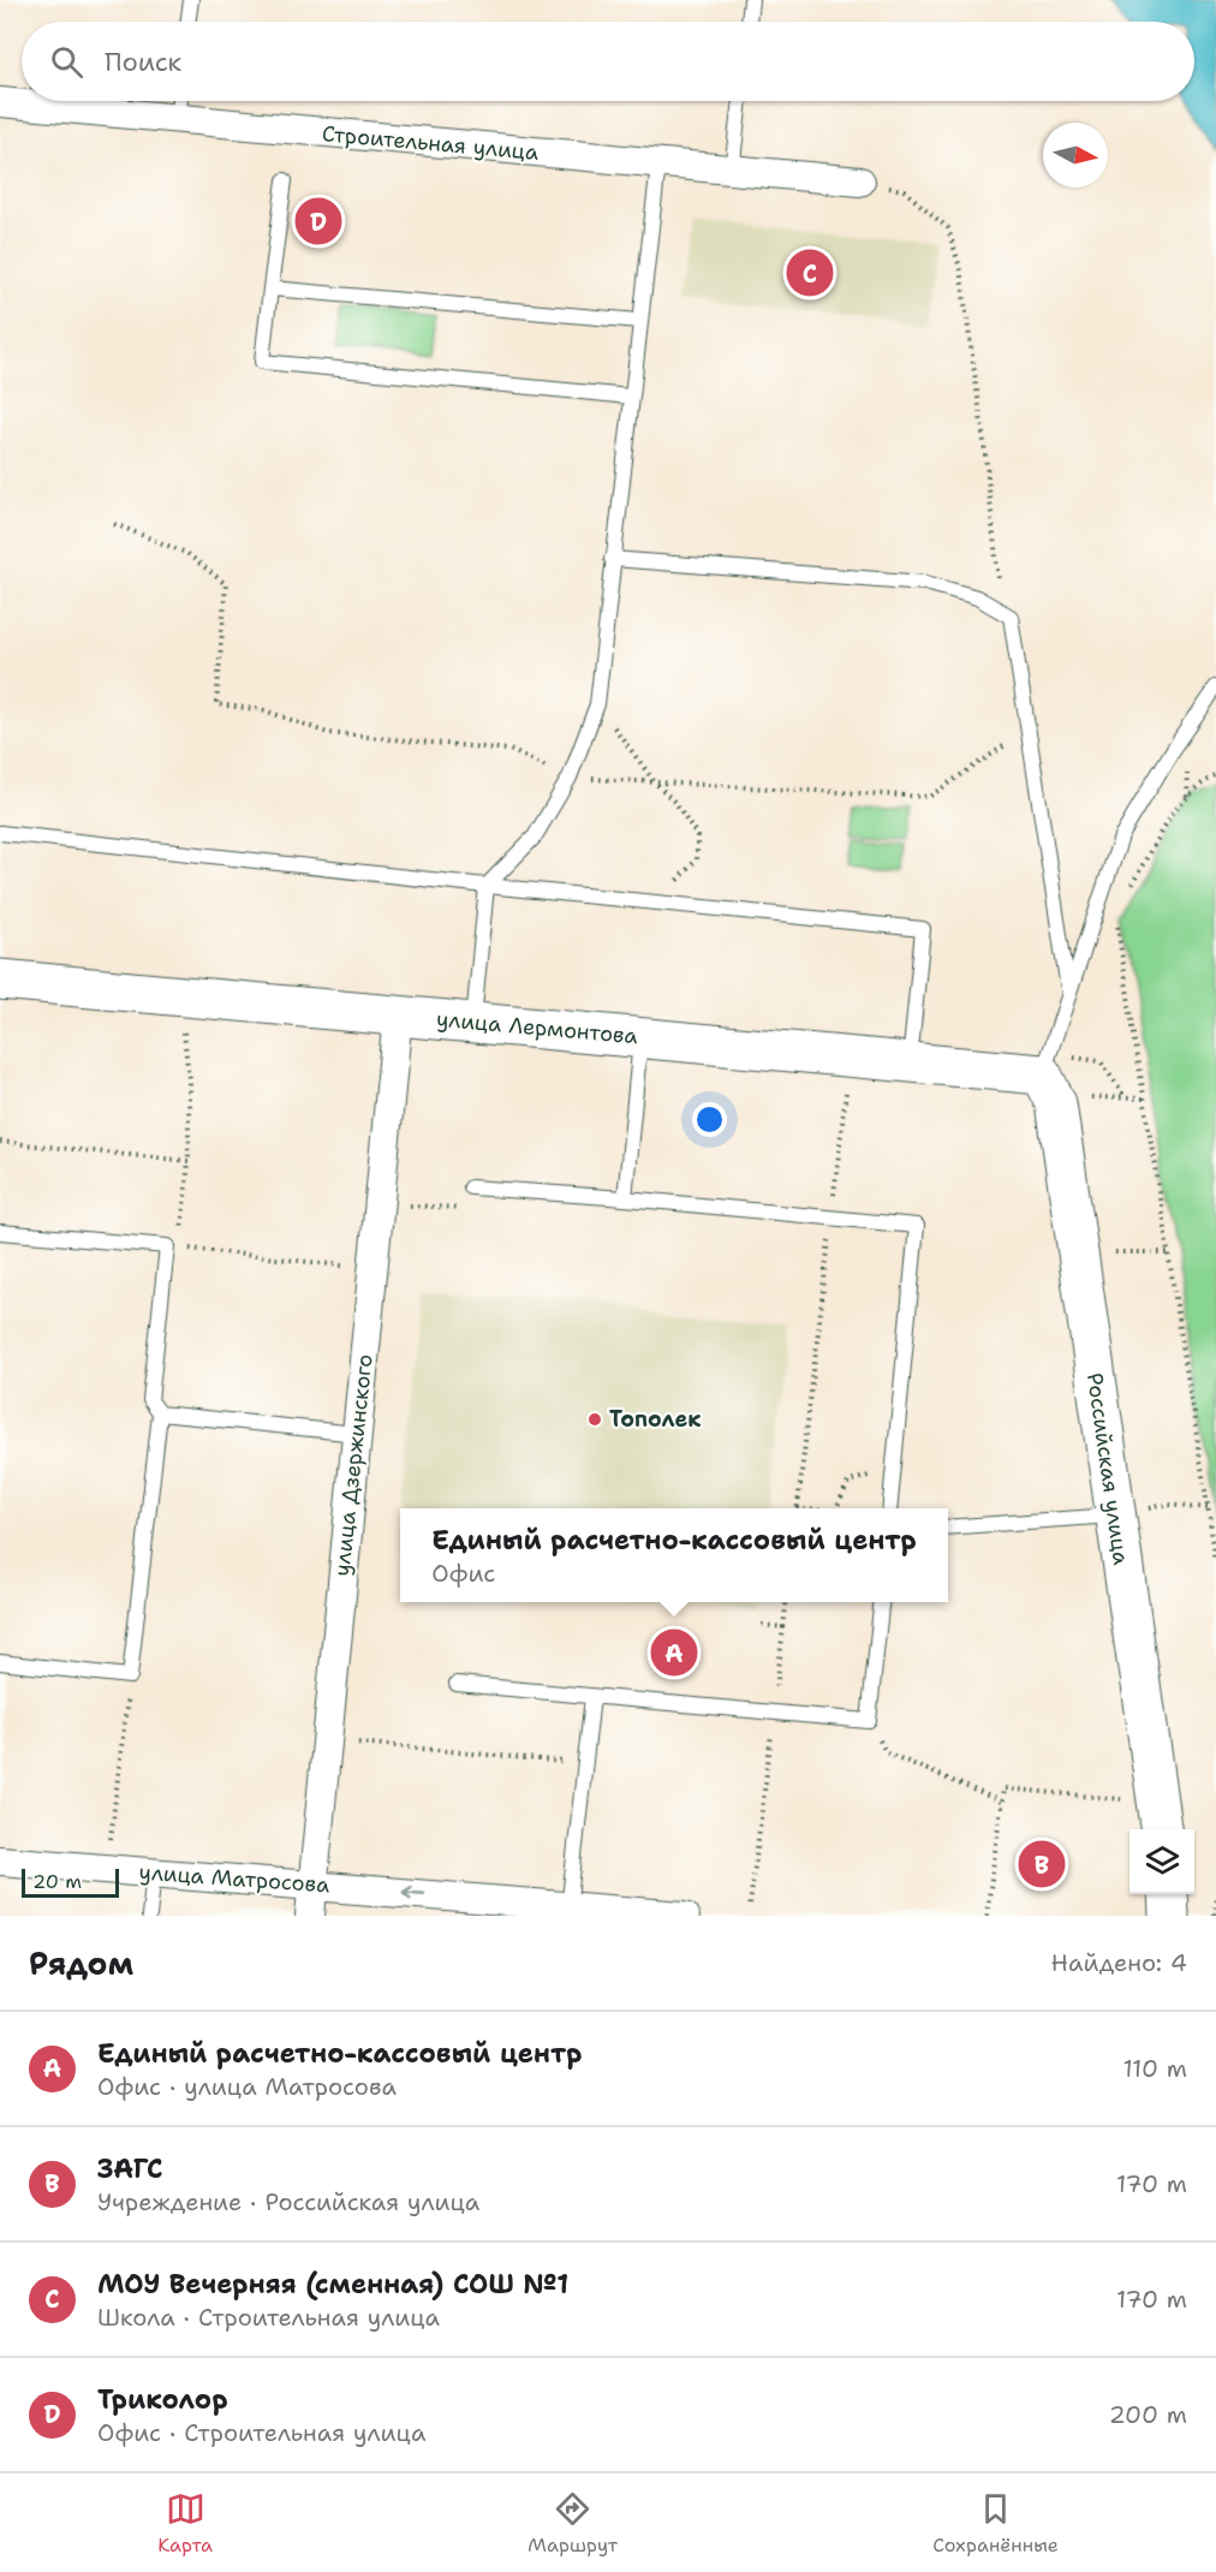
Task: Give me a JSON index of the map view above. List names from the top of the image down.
{
  "streets": {
    "street": [
      "Строительная улица",
      "улица Лермонтова",
      "улица Дзержинского",
      "Российская улица",
      "улица Матросова"
    ]
  },
  "crossings": [
    ["улица Лермонтова", "улица Дзержинского"],
    ["улица Лермонтова", "Российская улица"],
    ["улица Дзержинского", "улица Матросова"]
  ],
  "one_way": ["улица Матросова"],
  "places": ["Тополек"],
  "scale_bar": "20 m",
  "north": "right",
  "page": {
    "search": "Поиск",
    "pins": [
      "D",
      "C",
      "A",
      "B"
    ],
    "popup": ["Единый расчетно-кассовый центр", "Офис"],
    "scale": "20 m",
    "heading": ["Рядом", "Найдено: 4"],
    "list": [
      {
        "mark": "A",
        "name": "Единый расчетно-кассовый центр",
        "note": "Офис · улица Матросова",
        "value": "110 m"
      },
      {
        "mark": "B",
        "name": "ЗАГС",
        "note": "Учреждение · Российская улица",
        "value": "170 m"
      },
      {
        "mark": "C",
        "name": "МОУ Вечерняя (сменная) СОШ №1",
        "note": "Школа · Строительная улица",
        "value": "170 m"
      },
      {
        "mark": "D",
        "name": "Триколор",
        "note": "Офис · Строительная улица",
        "value": "200 m"
      }
    ],
    "nav": ["Карта", "Маршрут", "Сохранённые"]
  }
}
